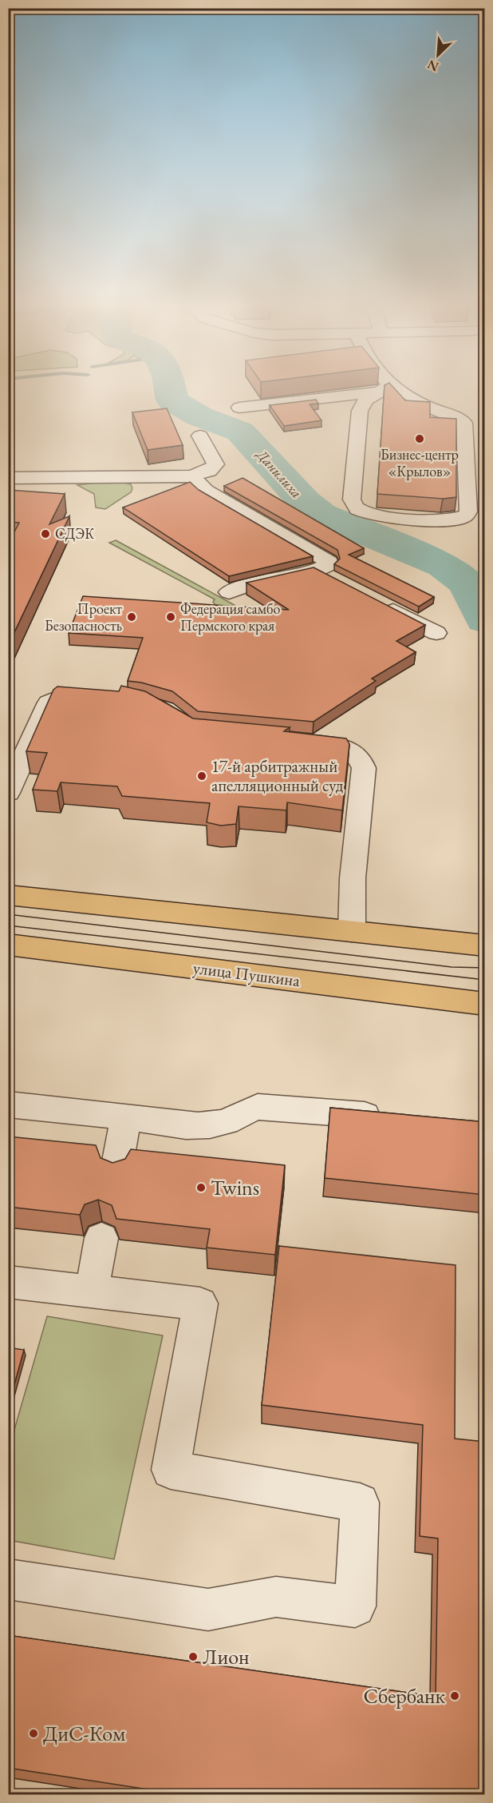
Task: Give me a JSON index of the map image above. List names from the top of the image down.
{
  "streets": {
    "main road": ["улица Пушкина"]
  },
  "water": ["Данилиха"],
  "places": [
    "Бизнес-центр «Крылов»",
    "СДЭК",
    "Проект Безопасность",
    "Федерация самбо Пермского края",
    "17-й арбитражный апелляционный суд",
    "Twins",
    "Лион",
    "Сбербанк",
    "ДиС-Ком"
  ],
  "north": "bottom left"
}
